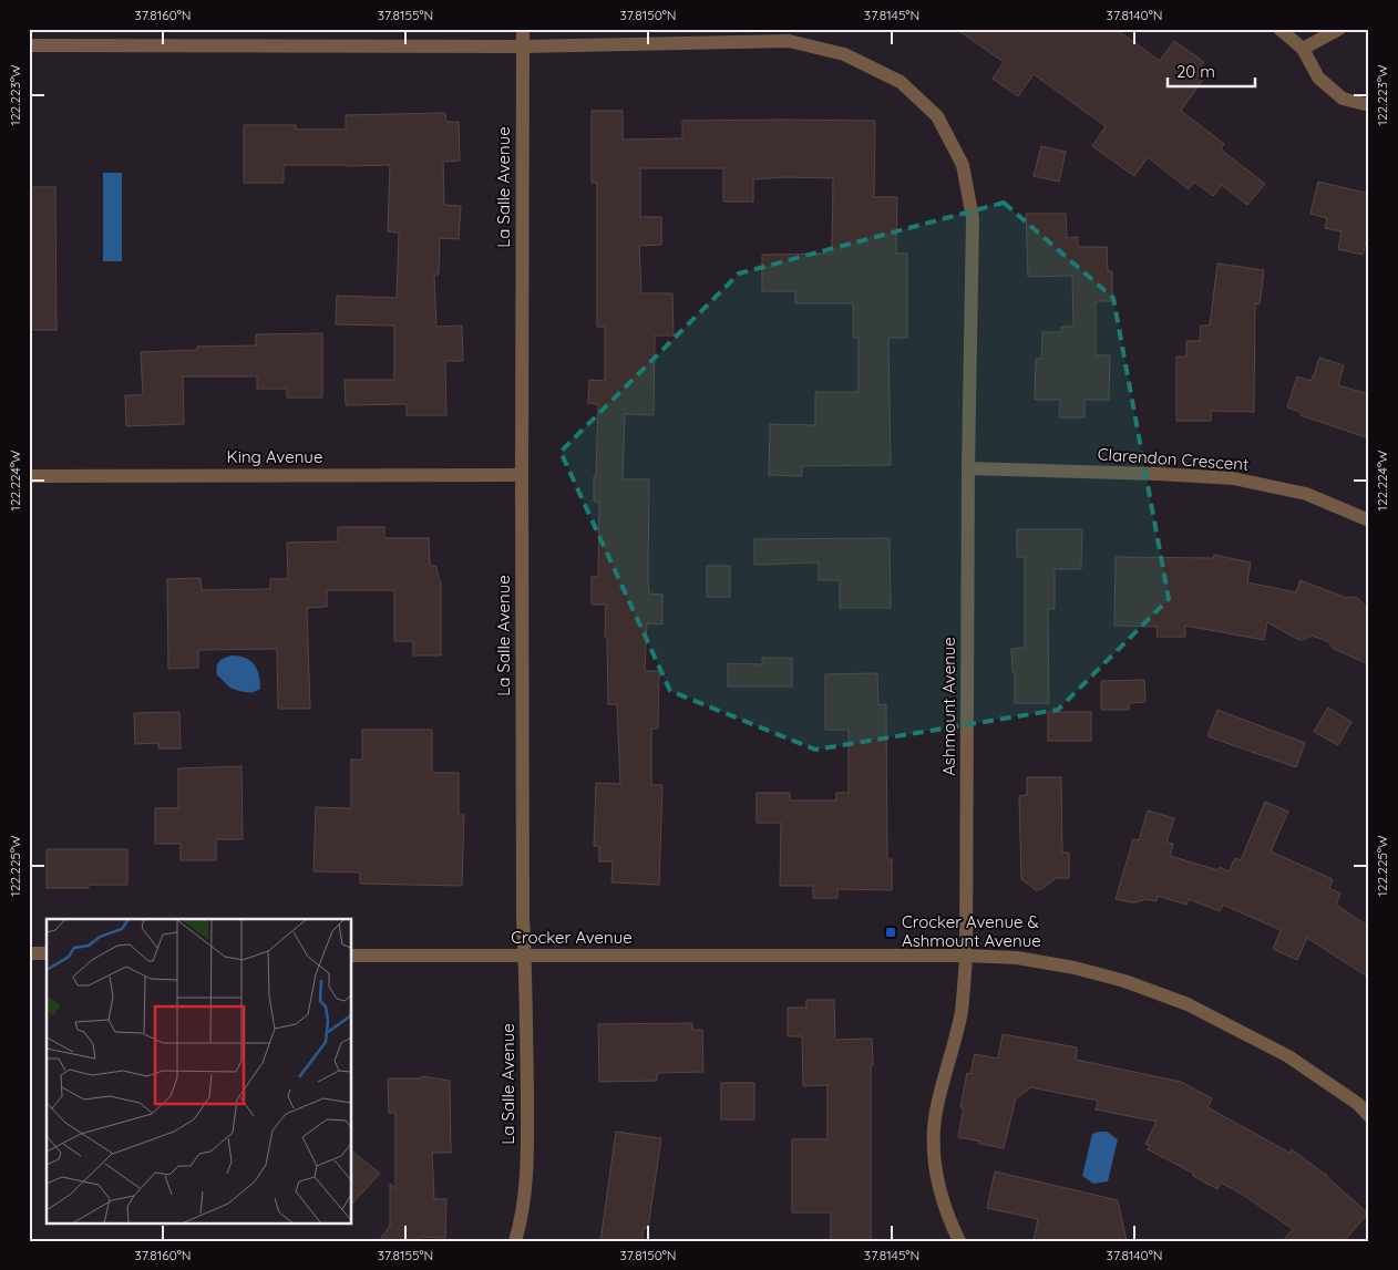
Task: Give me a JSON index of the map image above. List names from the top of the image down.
{
  "streets": {
    "street": [
      "La Salle Avenue",
      "King Avenue",
      "Clarendon Crescent",
      "Ashmount Avenue",
      "Crocker Avenue"
    ]
  },
  "crossings": [
    ["La Salle Avenue", "King Avenue"],
    ["La Salle Avenue", "Ashmount Avenue"],
    ["La Salle Avenue", "Crocker Avenue"],
    ["Clarendon Crescent", "Ashmount Avenue"],
    ["Ashmount Avenue", "Crocker Avenue"]
  ],
  "places": {
    "transit": ["Crocker Avenue & Ashmount Avenue"]
  },
  "scale_bar": "20 m",
  "coordinates": [
    "37.8160°N",
    "37.8155°N",
    "37.8150°N",
    "37.8145°N",
    "37.8140°N",
    "122.223°W",
    "122.224°W",
    "122.225°W"
  ]
}
